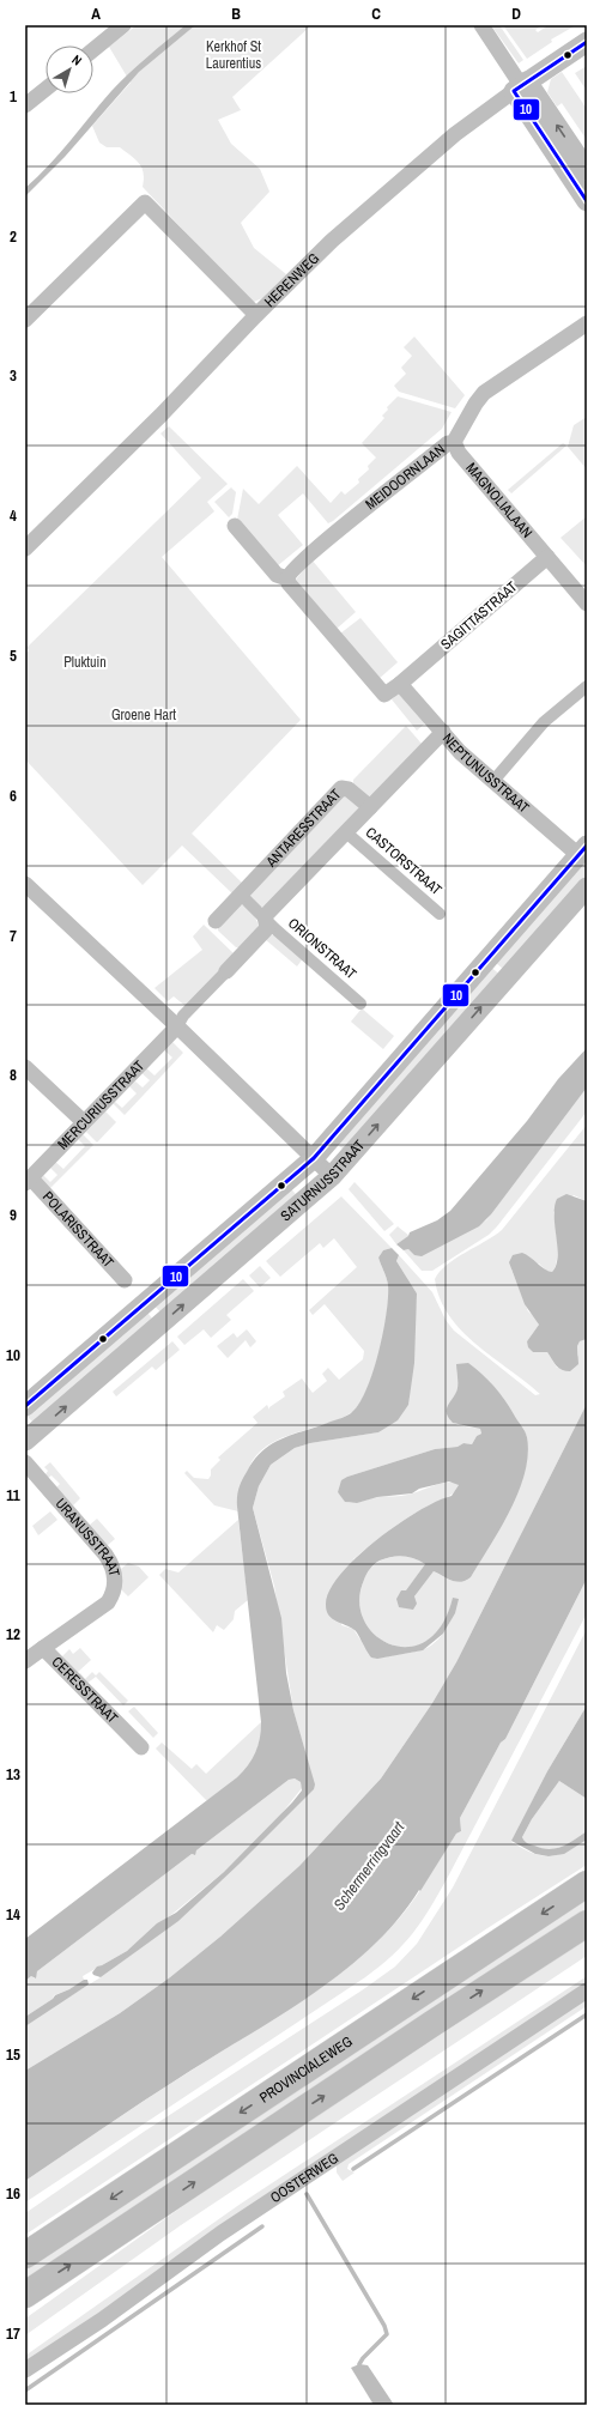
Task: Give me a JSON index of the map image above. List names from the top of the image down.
{
  "streets": {
    "highway": ["PROVINCIALEWEG"],
    "street": [
      "HERENWEG",
      "MEIDOORNLAAN",
      "MAGNOLIALAAN",
      "SAGITTASTRAAT",
      "NEPTUNUSSTRAAT",
      "ANTARESSTRAAT",
      "CASTORSTRAAT",
      "ORIONSTRAAT",
      "MERCURIUSSTRAAT",
      "SATURNUSSTRAAT",
      "POLARISSTRAAT",
      "URANUSSTRAAT",
      "CERESSTRAAT",
      "OOSTERWEG"
    ]
  },
  "crossings": [
    ["MEIDOORNLAAN", "MAGNOLIALAAN"],
    ["MAGNOLIALAAN", "SAGITTASTRAAT"],
    ["SAGITTASTRAAT", "NEPTUNUSSTRAAT"],
    ["NEPTUNUSSTRAAT", "SATURNUSSTRAAT"],
    ["MERCURIUSSTRAAT", "POLARISSTRAAT"],
    ["URANUSSTRAAT", "CERESSTRAAT"]
  ],
  "water": ["Schermerringvaart"],
  "parks": ["Kerkhof St Laurentius", "Pluktuin", "Groene Hart"],
  "lines": ["transit line 10"],
  "north": "top right",
  "grid": {
    "columns": [
      "A",
      "B",
      "C",
      "D"
    ],
    "rows": [
      "1",
      "2",
      "3",
      "4",
      "5",
      "6",
      "7",
      "8",
      "9",
      "10",
      "11",
      "12",
      "13",
      "14",
      "15",
      "16",
      "17"
    ]
  }
}
